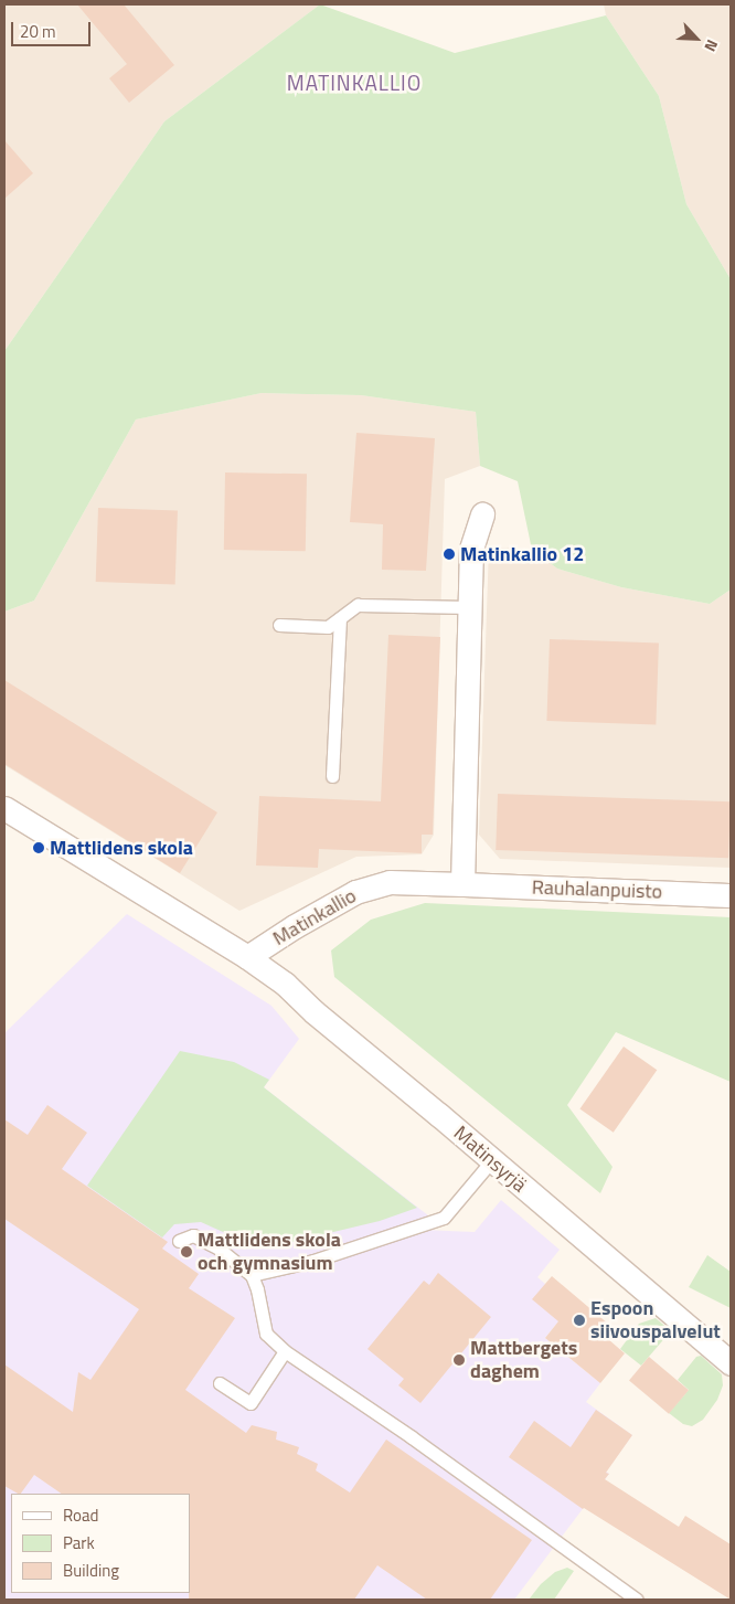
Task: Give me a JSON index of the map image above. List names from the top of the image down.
{
  "streets": {
    "street": ["Rauhalanpuisto", "Matinkallio", "Matinsyrjä"]
  },
  "crossings": [
    ["Rauhalanpuisto", "Matinkallio"],
    ["Matinkallio", "Matinsyrjä"]
  ],
  "districts": ["MATINKALLIO"],
  "places": [
    "Matinkallio 12",
    "Mattlidens skola",
    "Mattlidens skola och gymnasium",
    "Espoon siivouspalvelut",
    "Mattbergets daghem"
  ],
  "legend": ["Road", "Park", "Building"],
  "scale_bar": "20 m",
  "north": "bottom right"
}
